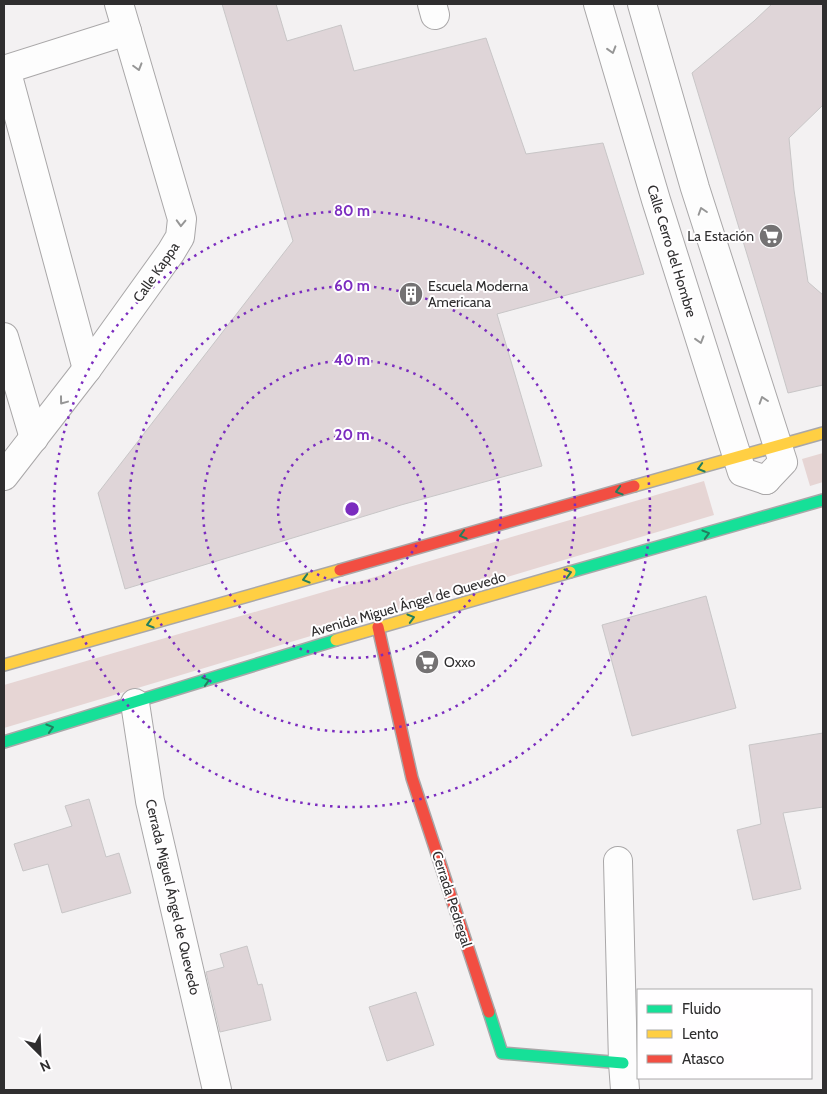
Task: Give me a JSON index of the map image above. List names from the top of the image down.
{
  "streets": {
    "main road": ["Avenida Miguel Ángel de Quevedo", "Cerrada Pedregal"],
    "street": ["Calle Cerro del Hombre", "Calle Kappa", "Cerrada Miguel Ángel de Quevedo"]
  },
  "crossings": [
    ["Avenida Miguel Ángel de Quevedo", "Cerrada Miguel Ángel de Quevedo"],
    ["Avenida Miguel Ángel de Quevedo", "Cerrada Pedregal"]
  ],
  "one_way": ["Calle Kappa"],
  "places": {
    "supermarket": ["La Estación", "Oxxo"],
    "building": ["Escuela Moderna Americana"]
  },
  "legend": ["Fluido", "Lento", "Atasco"],
  "north": "bottom right",
  "rings": [
    "80 m",
    "60 m",
    "40 m",
    "20 m"
  ]
}
